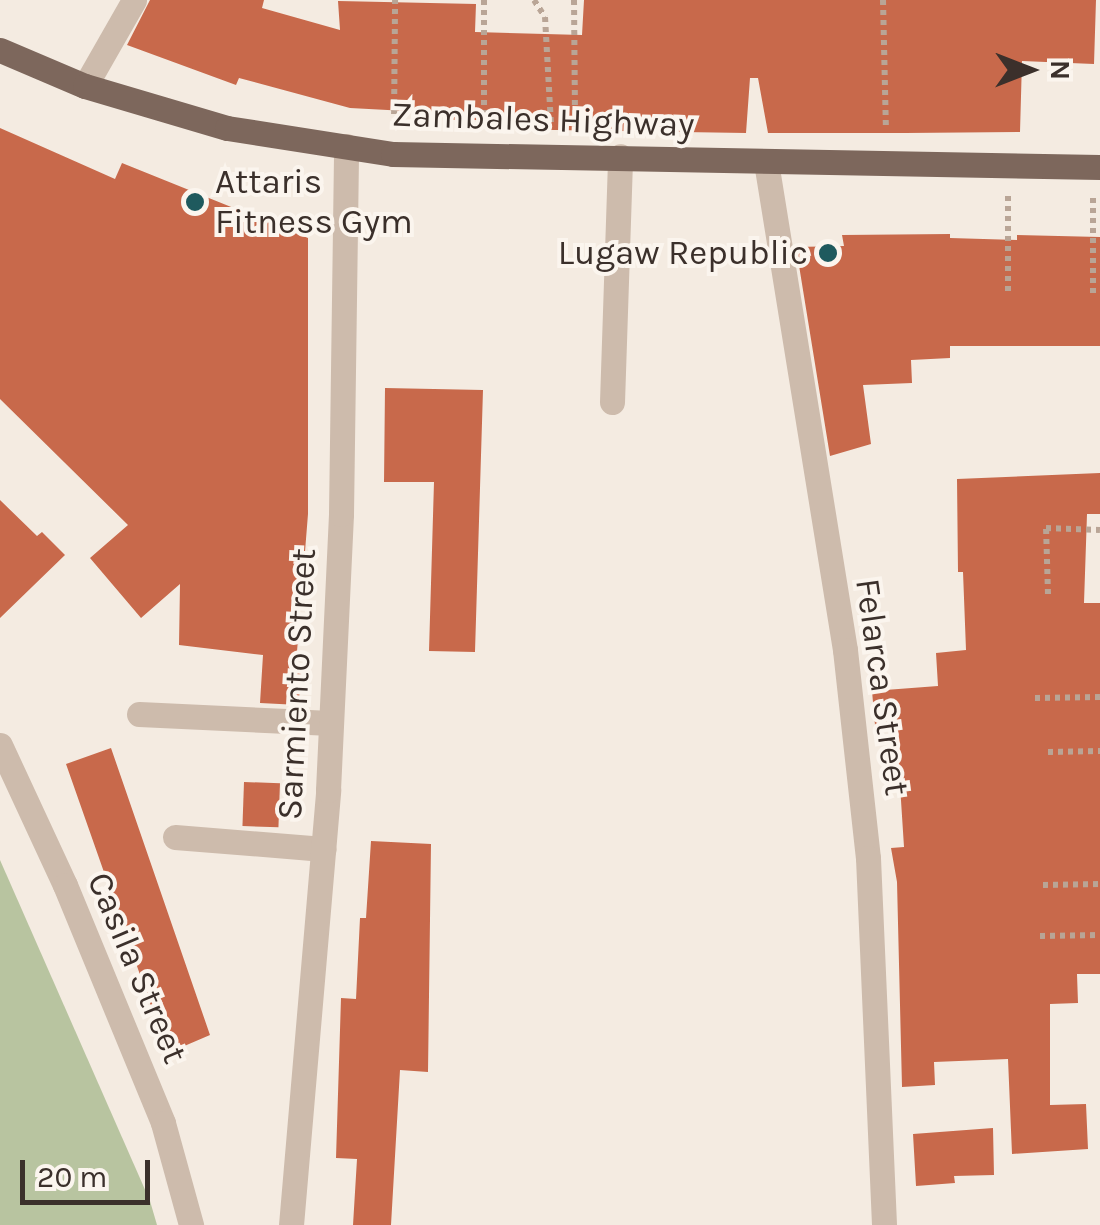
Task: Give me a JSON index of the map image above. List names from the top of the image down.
{
  "streets": {
    "main road": ["Zambales Highway"],
    "street": ["Sarmiento Street", "Felarca Street", "Casila Street"]
  },
  "crossings": [
    ["Zambales Highway", "Sarmiento Street"],
    ["Zambales Highway", "Felarca Street"]
  ],
  "places": ["Attaris Fitness Gym", "Lugaw Republic"],
  "scale_bar": "20 m",
  "north": "right"
}
